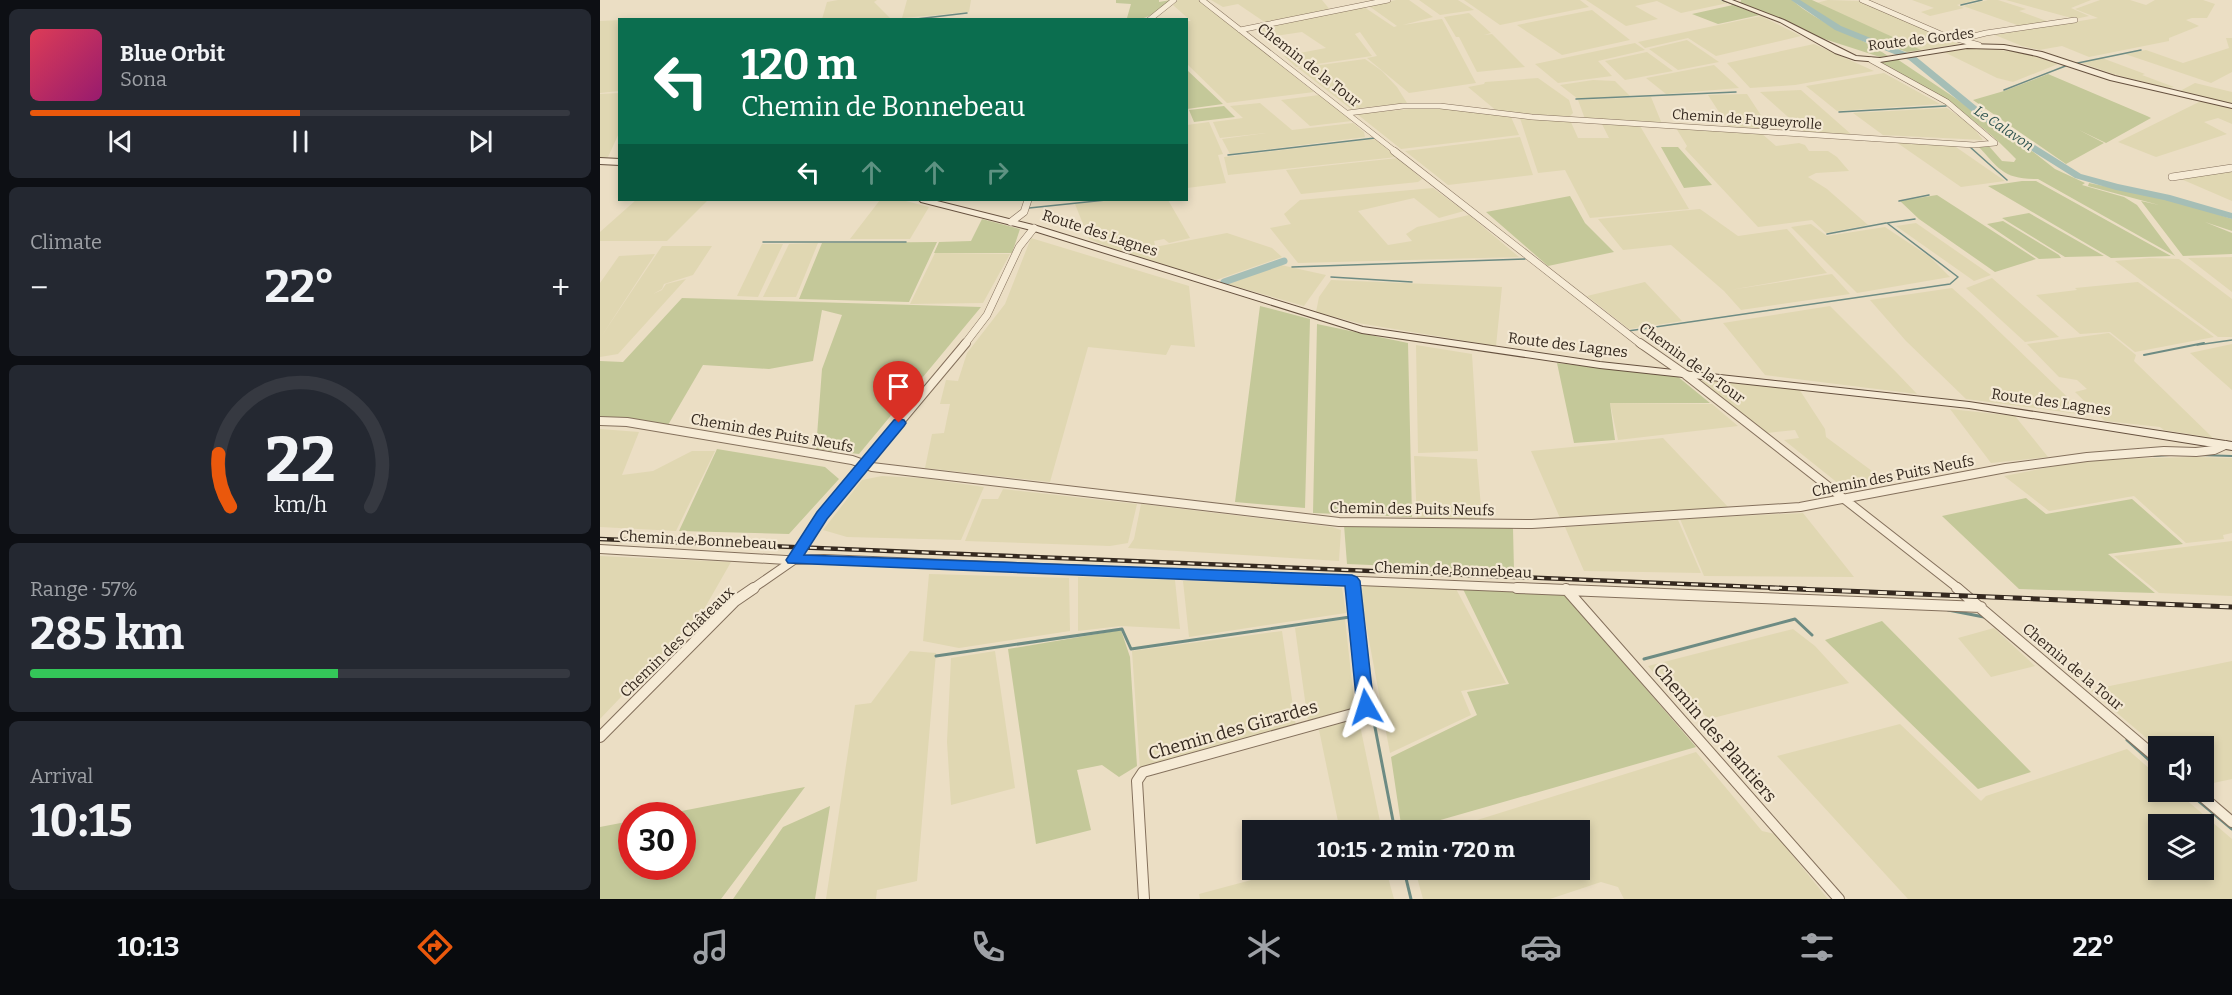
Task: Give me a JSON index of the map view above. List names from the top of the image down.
{
  "streets": {
    "street": [
      "Route de Gordes",
      "Chemin de la Tour",
      "Chemin de Fugueyrolle",
      "Route des Lagnes",
      "Chemin des Puits Neufs",
      "Chemin de Bonnebeau",
      "Chemin des Châteaux",
      "Chemin des Girardes",
      "Chemin des Plantiers"
    ]
  },
  "crossings": [
    ["Route de Gordes", "Chemin de Fugueyrolle"],
    ["Chemin de la Tour", "Chemin de Fugueyrolle"],
    ["Chemin de la Tour", "Route des Lagnes"],
    ["Chemin de la Tour", "Chemin des Puits Neufs"],
    ["Chemin de la Tour", "Chemin de Bonnebeau"],
    ["Route des Lagnes", "Chemin des Puits Neufs"],
    ["Route des Lagnes", "Chemin des Châteaux"],
    ["Chemin des Puits Neufs", "Chemin des Châteaux"],
    ["Chemin de Bonnebeau", "Chemin des Châteaux"],
    ["Chemin de Bonnebeau", "Chemin des Girardes"],
    ["Chemin de Bonnebeau", "Chemin des Plantiers"]
  ],
  "water": ["Le Calavon"],
  "page": {
    "turn": ["120 m", "Chemin de Bonnebeau"],
    "song": ["Blue Orbit", "Sona"],
    "tile": [
      "Climate",
      ["Range · 57%", "285 km"],
      ["Arrival", "10:15"]
    ],
    "heat": ["−", "22°", "+"],
    "limit": "30",
    "trip": "10:15 · 2 min · 720 m",
    "tabs": ["10:13", "22°"],
    "gauge": ["22", "km/h"]
  }
}
